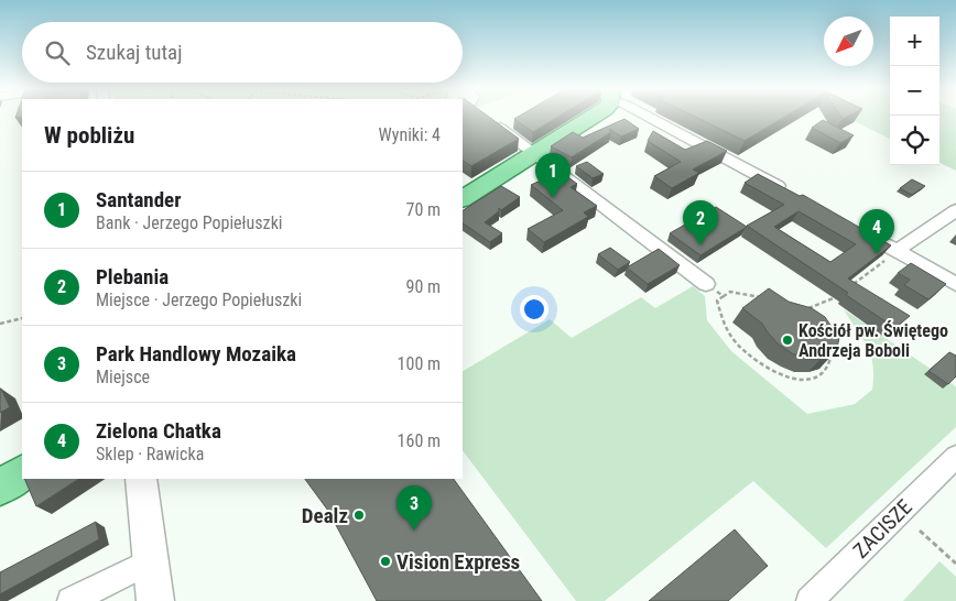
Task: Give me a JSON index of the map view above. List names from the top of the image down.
{
  "streets": {
    "street": ["ZACISZE"]
  },
  "places": ["Kościół pw. Świętego Andrzeja Boboli", "Dealz", "Vision Express"],
  "north": "bottom left",
  "page": {
    "map_buttons": ["+", "−"],
    "search": "Szukaj tutaj",
    "heading": ["W pobliżu", "Wyniki: 4"],
    "pins": [
      "1",
      "2",
      "4",
      "3"
    ],
    "list": [
      {
        "mark": "1",
        "name": "Santander",
        "note": "Bank · Jerzego Popiełuszki",
        "value": "70 m"
      },
      {
        "mark": "2",
        "name": "Plebania",
        "note": "Miejsce · Jerzego Popiełuszki",
        "value": "90 m"
      },
      {
        "mark": "3",
        "name": "Park Handlowy Mozaika",
        "note": "Miejsce",
        "value": "100 m"
      },
      {
        "mark": "4",
        "name": "Zielona Chatka",
        "note": "Sklep · Rawicka",
        "value": "160 m"
      }
    ]
  }
}
